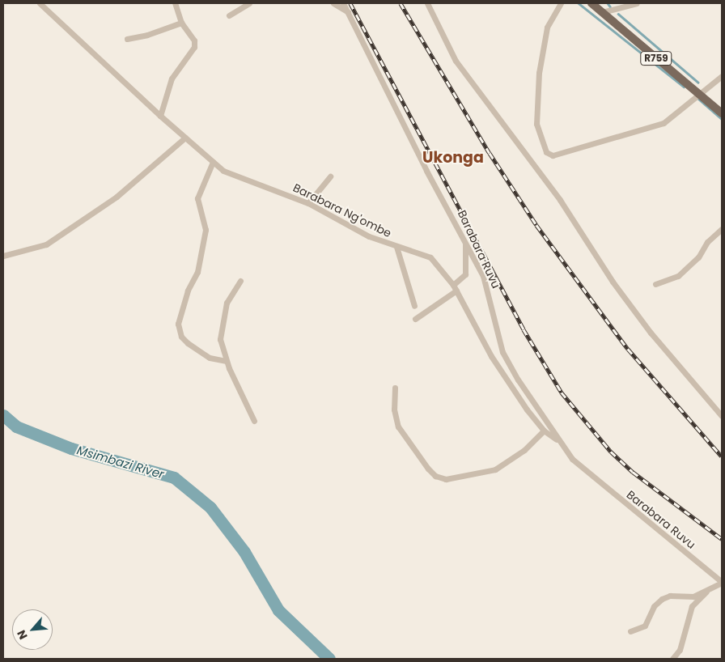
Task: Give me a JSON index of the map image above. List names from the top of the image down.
{
  "streets": {
    "main road": ["R759"],
    "street": ["Barabara Ng'ombe", "Barabara Ruvu"]
  },
  "crossings": [
    ["Barabara Ng'ombe", "Barabara Ruvu"]
  ],
  "districts": ["Ukonga"],
  "water": ["Msimbazi River"],
  "north": "bottom left"
}
